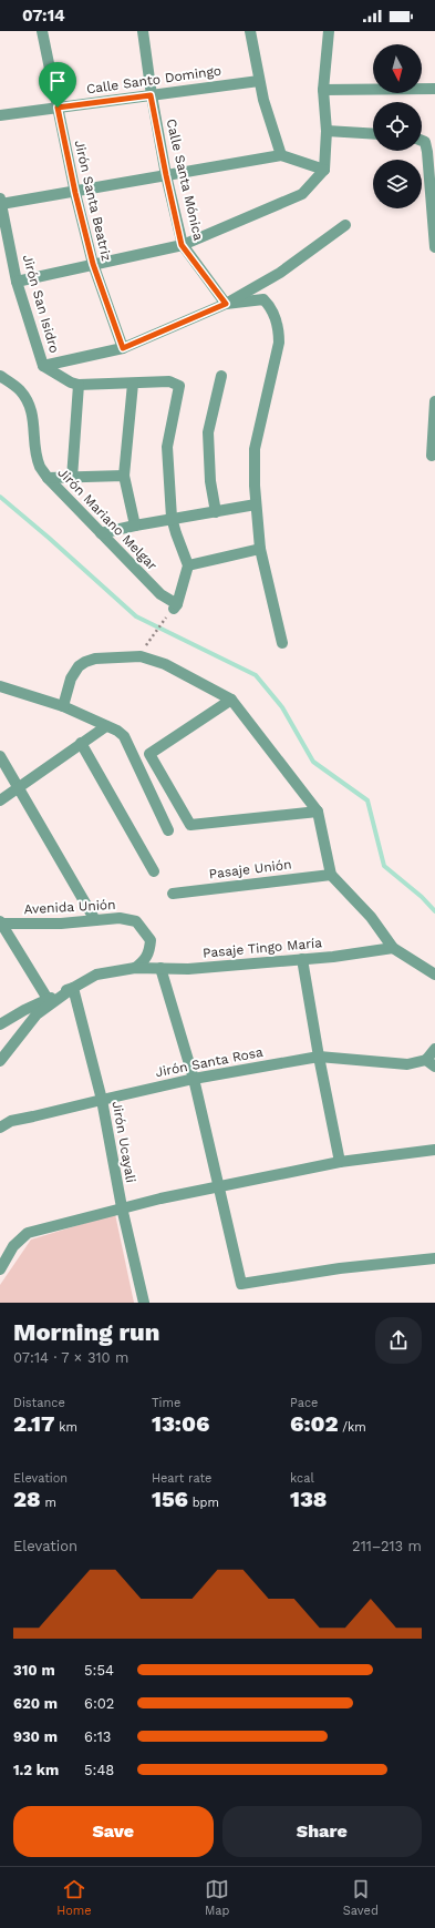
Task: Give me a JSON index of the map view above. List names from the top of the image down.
{
  "streets": {
    "street": [
      "Calle Santo Domingo",
      "Calle Santa Mónica",
      "Jirón Santa Beatriz",
      "Jirón San Isidro",
      "Jirón Mariano Melgar",
      "Pasaje Unión",
      "Avenida Unión",
      "Pasaje Tingo María",
      "Jirón Santa Rosa",
      "Jirón Ucayali"
    ]
  },
  "crossings": [
    ["Calle Santo Domingo", "Calle Santa Mónica"],
    ["Calle Santo Domingo", "Jirón Santa Beatriz"],
    ["Avenida Unión", "Pasaje Tingo María"],
    ["Pasaje Tingo María", "Jirón Ucayali"],
    ["Jirón Santa Rosa", "Jirón Ucayali"]
  ],
  "north": "bottom",
  "page": {
    "status": "07:14",
    "heading": ["Morning run", "07:14 · 7 × 310 m"],
    "stats": [
      ["Distance", "2.17 km"],
      ["Time", "13:06"],
      ["Pace", "6:02 /km"],
      ["Elevation", "28 m"],
      ["Heart rate", "156 bpm"],
      ["kcal", "138"]
    ],
    "chart": ["Elevation", "211–213 m"],
    "list": [
      {
        "name": "310 m",
        "note": "5:54"
      },
      {
        "name": "620 m",
        "note": "6:02"
      },
      {
        "name": "930 m",
        "note": "6:13"
      },
      {
        "name": "1.2 km",
        "note": "5:48"
      }
    ],
    "buttons": ["Save", "Share"],
    "tabs": ["Home", "Map", "Saved"]
  }
}
